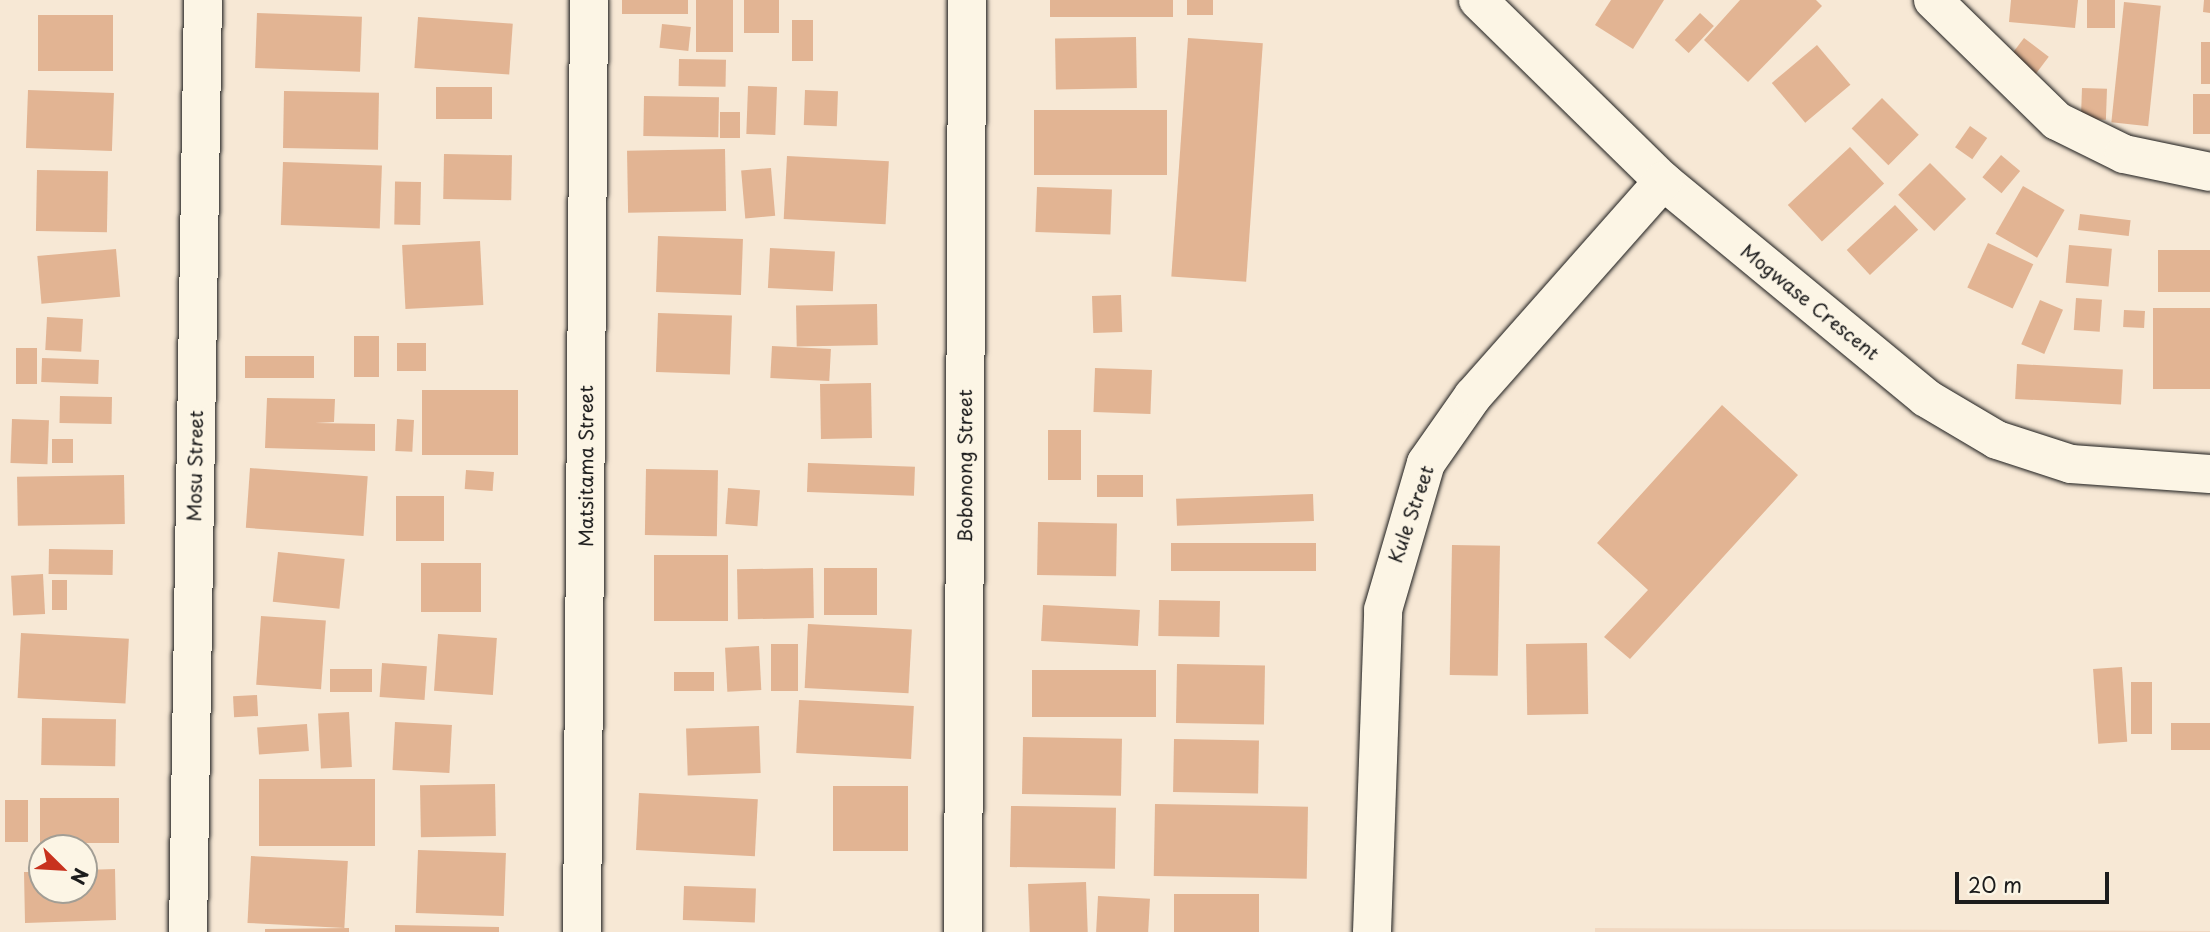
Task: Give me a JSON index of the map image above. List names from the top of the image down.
{
  "streets": {
    "street": [
      "Mogwase Crescent",
      "Mosu Street",
      "Matsitama Street",
      "Bobonong Street",
      "Kule Street"
    ]
  },
  "crossings": [
    ["Mogwase Crescent", "Kule Street"]
  ],
  "scale_bar": "20 m",
  "north": "bottom right"
}
